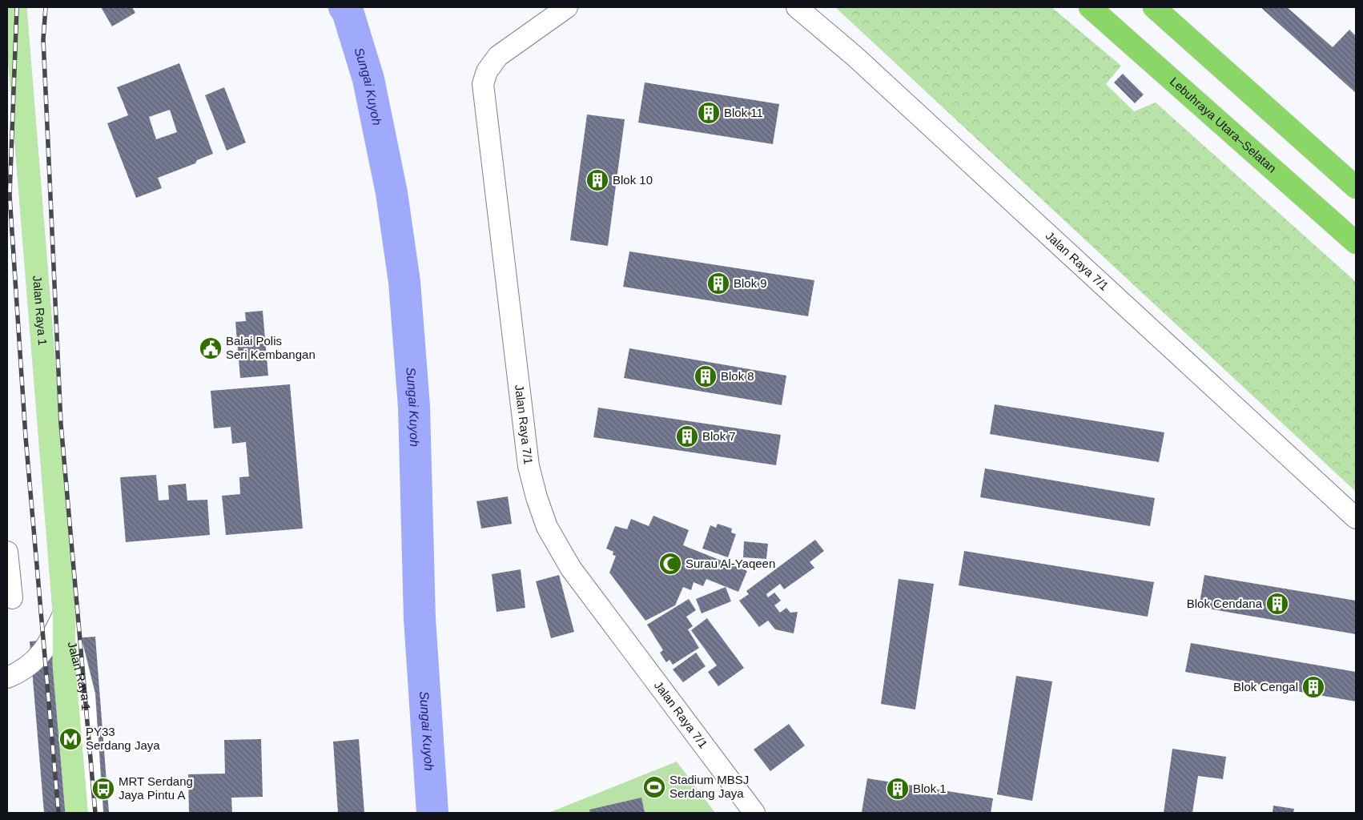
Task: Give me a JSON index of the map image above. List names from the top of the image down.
{
  "streets": {
    "highway": ["Lebuhraya Utara–Selatan"],
    "main road": ["Jalan Raya 1"],
    "street": ["Jalan Raya 7/1"]
  },
  "water": ["Sungai Kuyoh"],
  "places": {
    "building": [
      "Blok 11",
      "Blok 10",
      "Blok 9",
      "Blok 8",
      "Blok 7",
      "Blok Cendana",
      "Blok Cengal",
      "Blok 1"
    ],
    "public building": ["Balai Polis Seri Kembangan"],
    "mosque": ["Surau Al-Yaqeen"],
    "metro station": ["PY33 Serdang Jaya"],
    "sports": ["Stadium MBSJ Serdang Jaya"],
    "bus stop": ["MRT Serdang Jaya Pintu A"]
  }
}
